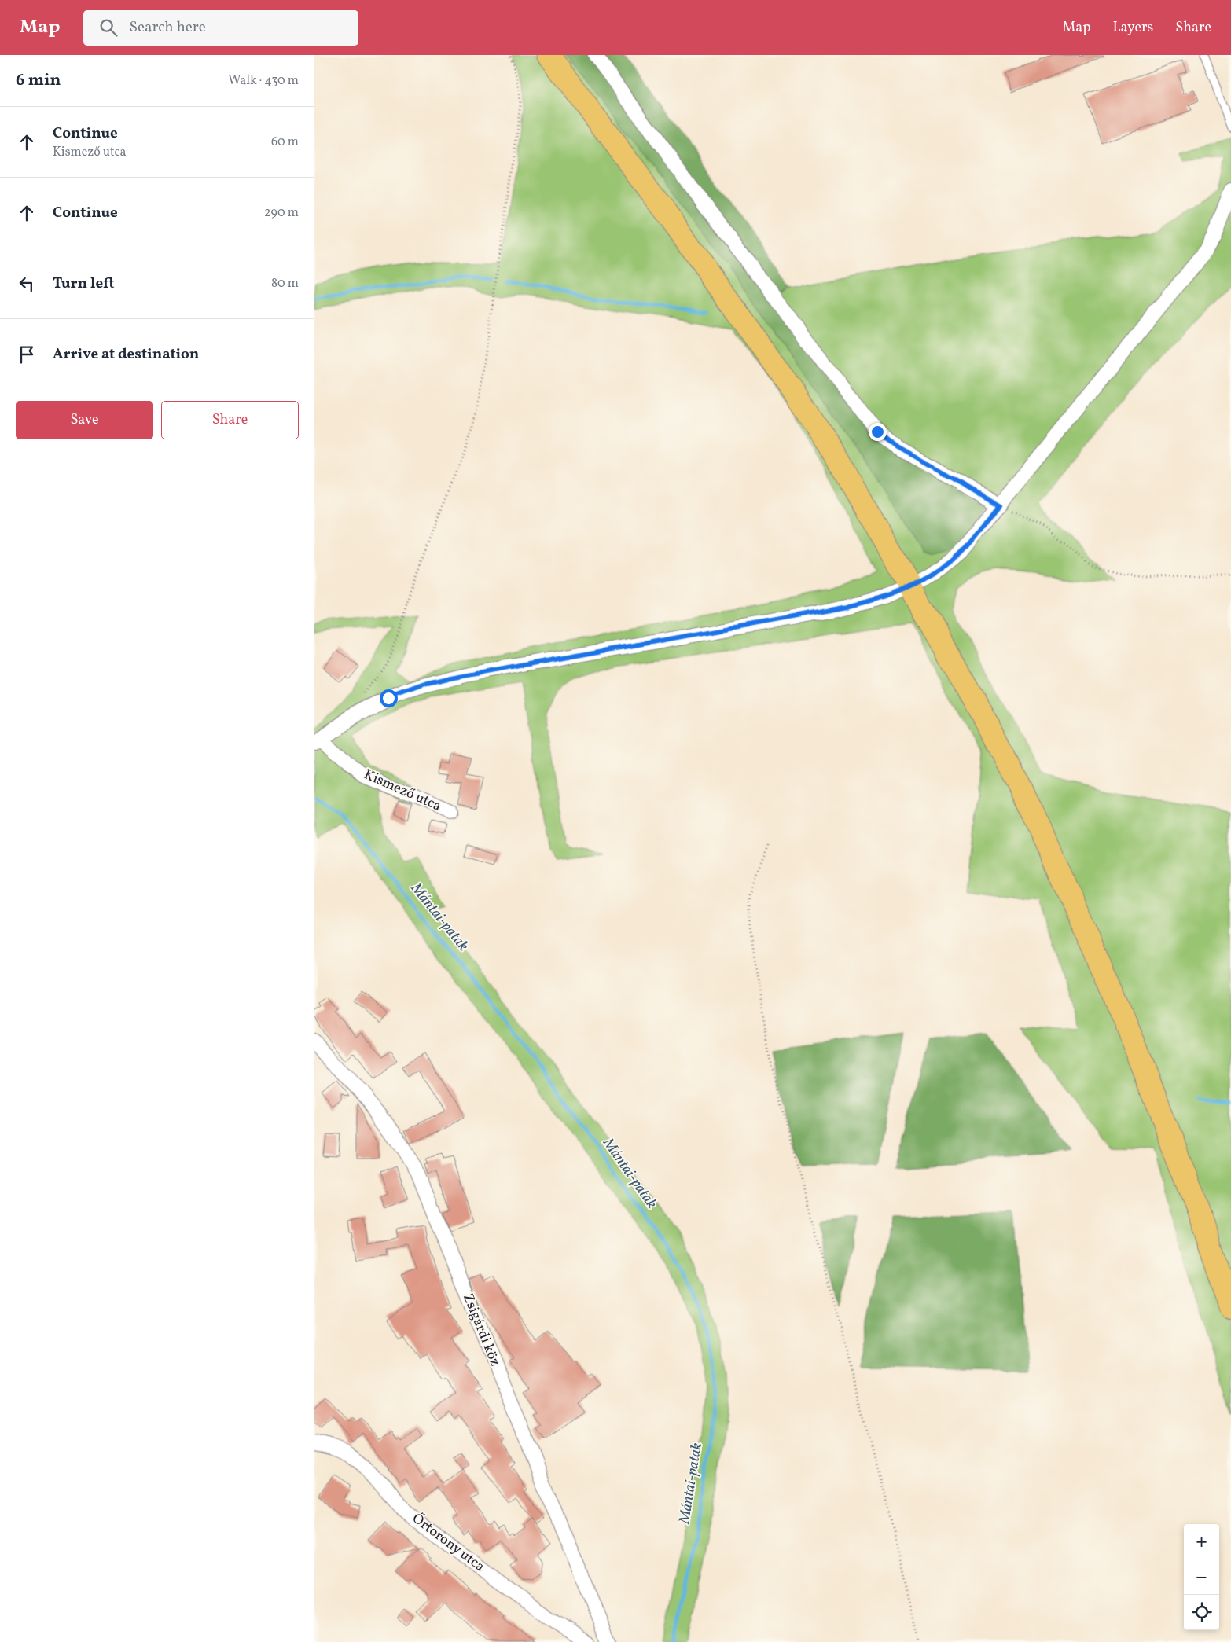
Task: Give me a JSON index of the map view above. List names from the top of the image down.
{
  "streets": {
    "street": ["Kismező utca", "Zsigárdi köz", "Őrtorony utca"]
  },
  "water": ["Mántai-patak"],
  "page": {
    "header": "Map",
    "search": "Search here",
    "nav": ["Map", "Layers", "Share"],
    "heading": ["6 min", "Walk · 430 m"],
    "list": [
      ["Continue", "Kismező utca", "60 m"],
      ["Continue", "290 m"],
      ["Turn left", "80 m"],
      "Arrive at destination"
    ],
    "buttons": ["Save", "Share"],
    "map_buttons": ["+", "−"]
  }
}
